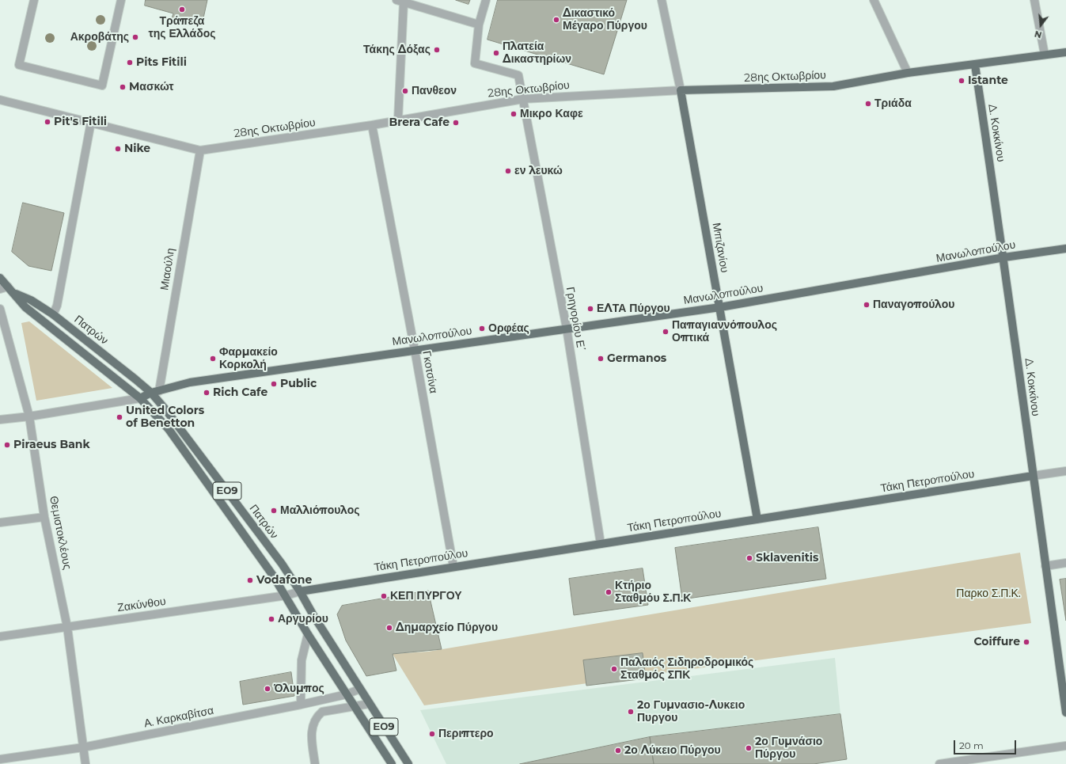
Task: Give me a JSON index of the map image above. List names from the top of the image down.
{
  "streets": {
    "main road": [
      "28ης Οκτωβρίου",
      "Δ. Κοκκίνου",
      "Μπιζανίου",
      "Μανωλοπούλου",
      "Πατρών",
      "Τάκη Πετροπούλου",
      "ΕΟ9"
    ],
    "street": [
      "Μιαούλη",
      "Γρηγορίου Ε΄",
      "Γκοτσίνα",
      "Θεμιστοκλέους",
      "Ζακύνθου",
      "Α. Καρκαβίτσα"
    ]
  },
  "crossings": [
    ["28ης Οκτωβρίου", "Δ. Κοκκίνου"],
    ["28ης Οκτωβρίου", "Μπιζανίου"],
    ["28ης Οκτωβρίου", "Μιαούλη"],
    ["28ης Οκτωβρίου", "Γρηγορίου Ε΄"],
    ["28ης Οκτωβρίου", "Γκοτσίνα"],
    ["Δ. Κοκκίνου", "Μανωλοπούλου"],
    ["Δ. Κοκκίνου", "Τάκη Πετροπούλου"],
    ["Μπιζανίου", "Μανωλοπούλου"],
    ["Μπιζανίου", "Τάκη Πετροπούλου"],
    ["Μανωλοπούλου", "Μιαούλη"],
    ["Μανωλοπούλου", "Γρηγορίου Ε΄"],
    ["Μανωλοπούλου", "Πατρών"],
    ["Μανωλοπούλου", "Γκοτσίνα"],
    ["Γρηγορίου Ε΄", "Τάκη Πετροπούλου"],
    ["Πατρών", "Τάκη Πετροπούλου"],
    ["Πατρών", "Ζακύνθου"],
    ["Πατρών", "Α. Καρκαβίτσα"],
    ["Γκοτσίνα", "Τάκη Πετροπούλου"],
    ["Τάκη Πετροπούλου", "Ζακύνθου"],
    ["Θεμιστοκλέους", "Ζακύνθου"],
    ["Θεμιστοκλέους", "Α. Καρκαβίτσα"]
  ],
  "parks": ["Παρκο Σ.Π.Κ."],
  "places": [
    "Τράπεζα της Ελλάδος",
    "Δικαστικό Μέγαρο Πύργου",
    "Ακροβάτης",
    "Τάκης Δόξας",
    "Πλατεία Δικαστηρίων",
    "Pits Fitili",
    "Istante",
    "Mασκώτ",
    "Πανθεον",
    "Τριάδα",
    "Μικρο Καφε",
    "Pit's Fitili",
    "Brera Cafe",
    "Nike",
    "εν λευκώ",
    "Παναγοπούλου",
    "ΕΛΤΑ Πύργου",
    "Ορφέας",
    "Παπαγιαννόπουλος Οπτικά",
    "Φαρμακείο Κορκολή",
    "Germanos",
    "Public",
    "Rich Cafe",
    "United Colors of Benetton",
    "Piraeus Bank",
    "Μαλλιόπουλος",
    "Sklavenitis",
    "Vodafone",
    "Κτήριο Σταθμόυ Σ.Π.Κ",
    "ΚΕΠ ΠΥΡΓΟΥ",
    "Αργυρίου",
    "Δημαρχείο Πύργου",
    "Coiffure",
    "Παλαιός Σιδηροδρομικός Σταθμός ΣΠΚ",
    "Όλυμπος",
    "2ο Γυμνασιο-Λυκειο Πυργου",
    "Περιπτερο",
    "2ο Γυμνάσιο Πύργου",
    "2ο Λύκειο Πύργου"
  ],
  "scale_bar": "20 m",
  "north": "bottom"
}
